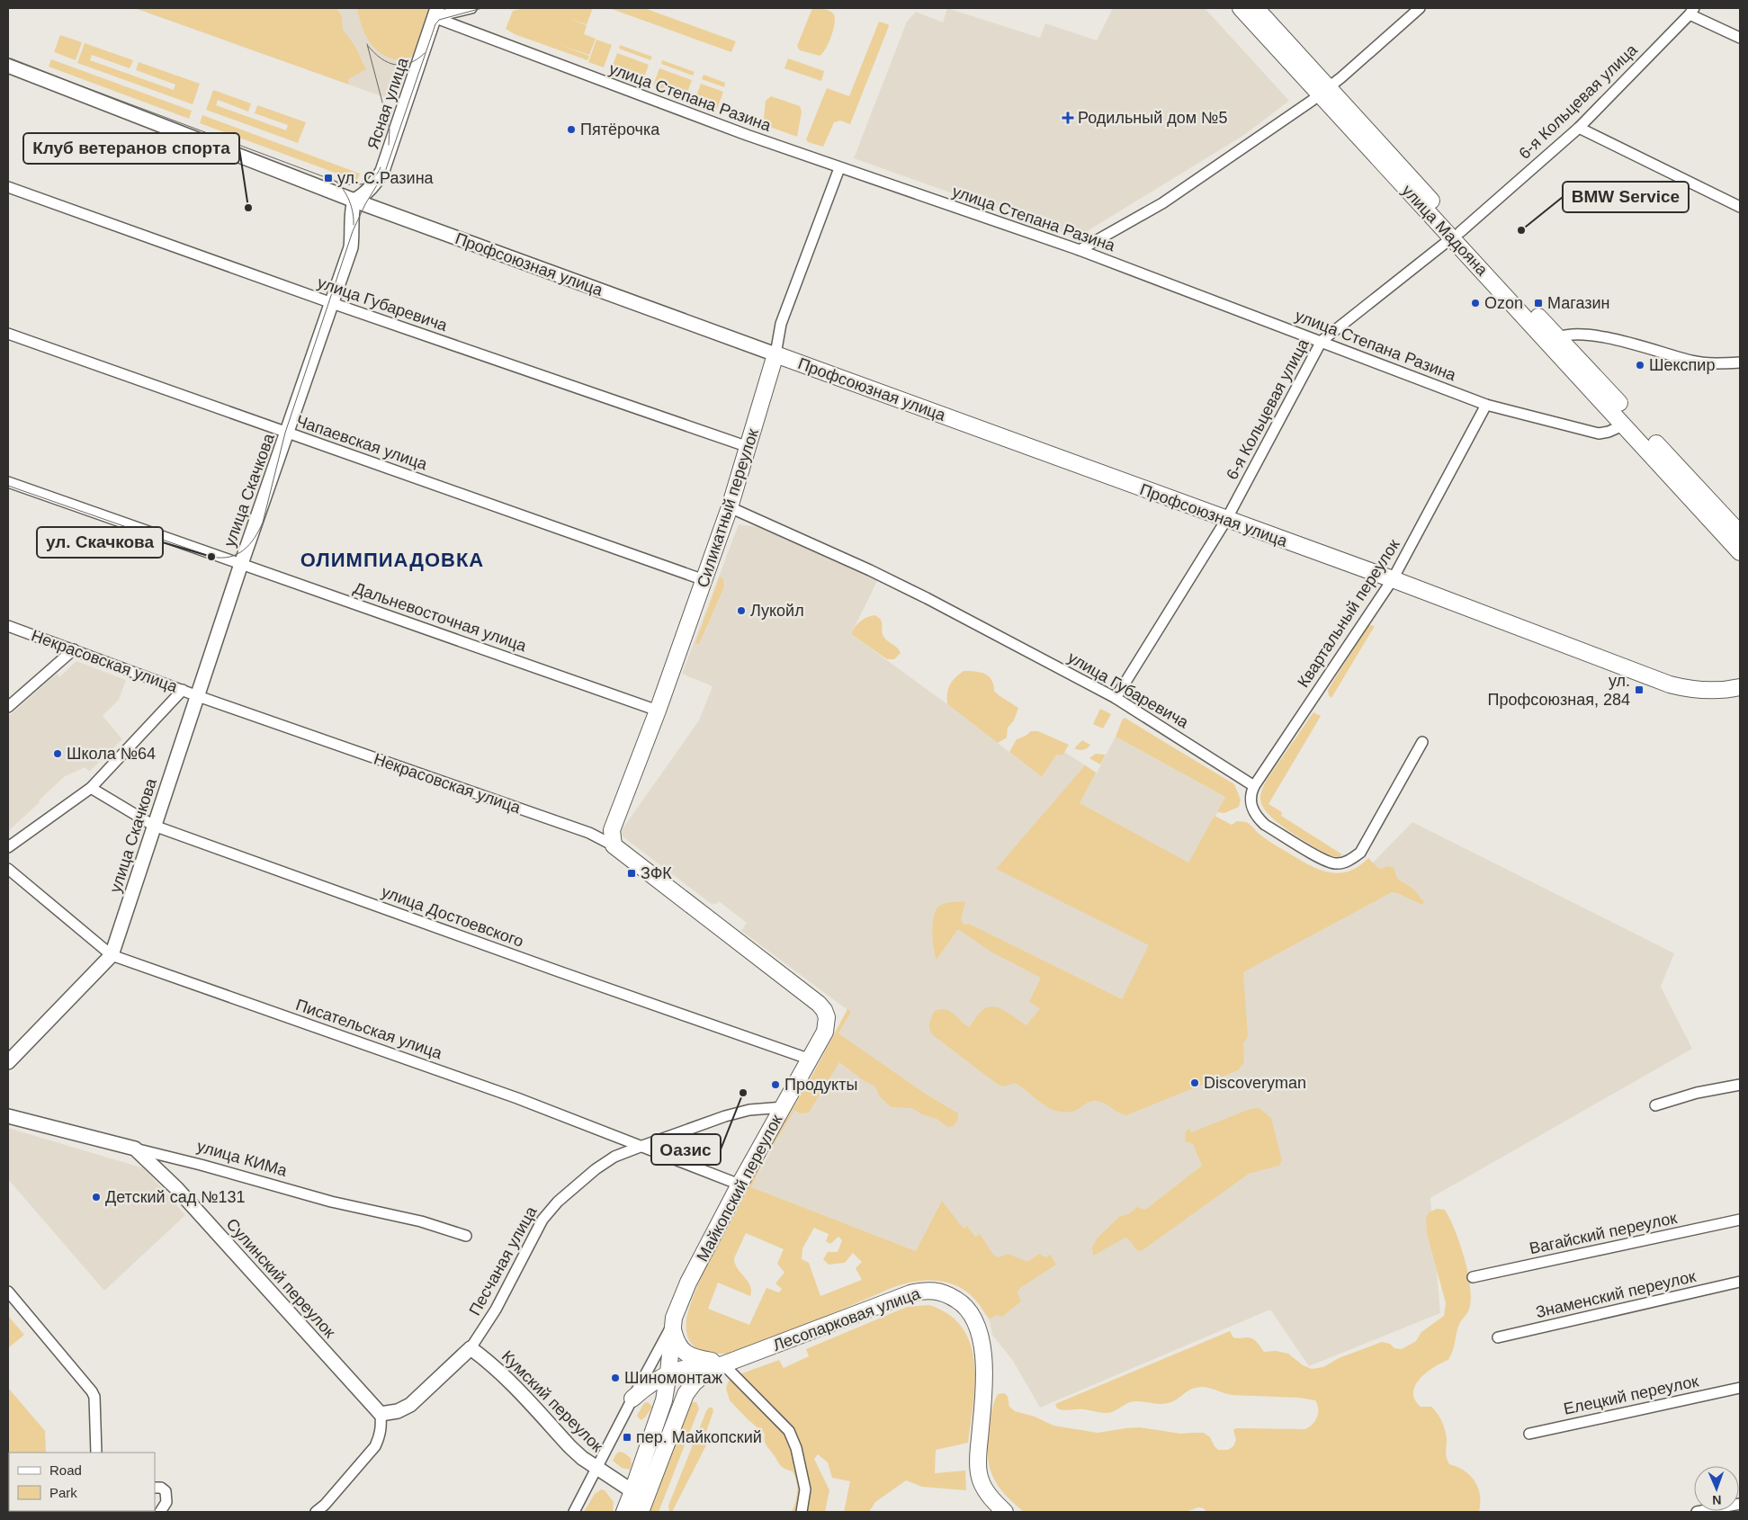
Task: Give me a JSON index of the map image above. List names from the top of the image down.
{
  "streets": {
    "main road": [
      "улица Мадояна",
      "Профсоюзная улица",
      "Силикатный переулок",
      "Некрасовская улица",
      "Майкопский переулок",
      "Лесопарковая улица"
    ],
    "street": [
      "улица Степана Разина",
      "6-я Кольцевая улица",
      "Ясная улица",
      "улица Губаревича",
      "Чапаевская улица",
      "улица Скачкова",
      "Квартальный переулок",
      "Дальневосточная улица",
      "улица Достоевского",
      "Писательская улица",
      "улица КИМа",
      "Вагайский переулок",
      "Песчаная улица",
      "Сулинский переулок",
      "Знаменский переулок",
      "Елецкий переулок",
      "Кумский переулок"
    ]
  },
  "crossings": [
    ["улица Степана Разина", "6-я Кольцевая улица"],
    ["улица Степана Разина", "Ясная улица"],
    ["улица Степана Разина", "улица Мадояна"],
    ["улица Степана Разина", "Силикатный переулок"],
    ["улица Степана Разина", "Квартальный переулок"],
    ["6-я Кольцевая улица", "улица Мадояна"],
    ["6-я Кольцевая улица", "Профсоюзная улица"],
    ["6-я Кольцевая улица", "улица Губаревича"],
    ["Ясная улица", "Профсоюзная улица"],
    ["Ясная улица", "улица Скачкова"],
    ["Профсоюзная улица", "улица Скачкова"],
    ["Профсоюзная улица", "Силикатный переулок"],
    ["Профсоюзная улица", "Квартальный переулок"],
    ["улица Губаревича", "улица Скачкова"],
    ["улица Губаревича", "Силикатный переулок"],
    ["улица Губаревича", "Квартальный переулок"],
    ["Чапаевская улица", "улица Скачкова"],
    ["Чапаевская улица", "Силикатный переулок"],
    ["улица Скачкова", "Дальневосточная улица"],
    ["улица Скачкова", "Некрасовская улица"],
    ["улица Скачкова", "улица Достоевского"],
    ["улица Скачкова", "Писательская улица"],
    ["Силикатный переулок", "Дальневосточная улица"],
    ["Силикатный переулок", "Некрасовская улица"],
    ["Некрасовская улица", "Майкопский переулок"],
    ["улица Достоевского", "Майкопский переулок"],
    ["Писательская улица", "Майкопский переулок"],
    ["Писательская улица", "Песчаная улица"],
    ["улица КИМа", "Сулинский переулок"],
    ["Майкопский переулок", "Песчаная улица"],
    ["Майкопский переулок", "Кумский переулок"],
    ["Песчаная улица", "Сулинский переулок"],
    ["Песчаная улица", "Кумский переулок"]
  ],
  "districts": ["ОЛИМПИАДОВКА"],
  "places": {
    "health": ["Родильный дом №5"],
    "other": [
      "Пятёрочка",
      "Клуб ветеранов спорта",
      "BMW Service",
      "Ozon",
      "Шекспир",
      "ул. Скачкова",
      "Лукойл",
      "Школа №64",
      "Discoveryman",
      "Продукты",
      "Оазис",
      "Детский сад №131",
      "Шиномонтаж"
    ],
    "transit": [
      "ул. С.Разина",
      "Магазин",
      "ул. Профсоюзная, 284",
      "ЗФК",
      "пер. Майкопский"
    ]
  },
  "legend": ["Road", "Park"],
  "north": "bottom"
}
